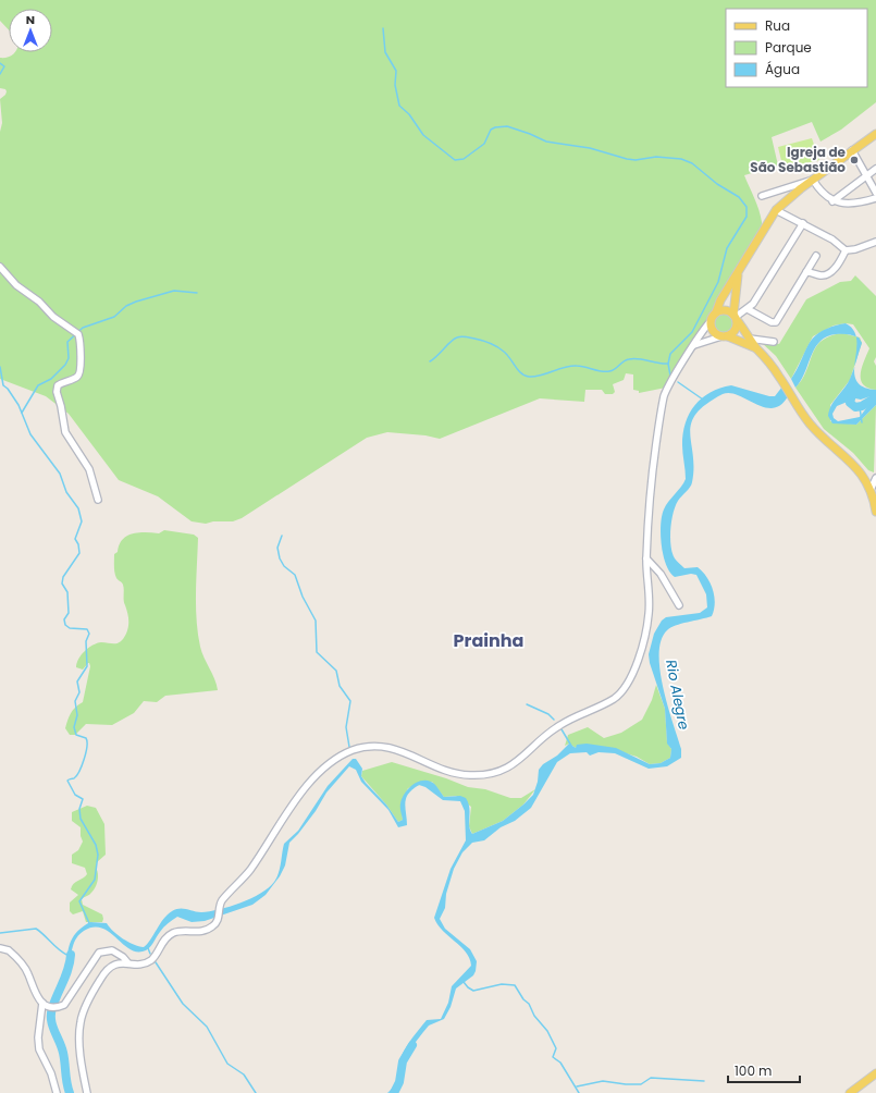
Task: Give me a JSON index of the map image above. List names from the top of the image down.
{
  "districts": ["Prainha"],
  "water": ["Rio Alegre"],
  "places": ["Igreja de São Sebastião"],
  "legend": ["Rua", "Parque", "Água"],
  "scale_bar": "100 m",
  "north": "top"
}
